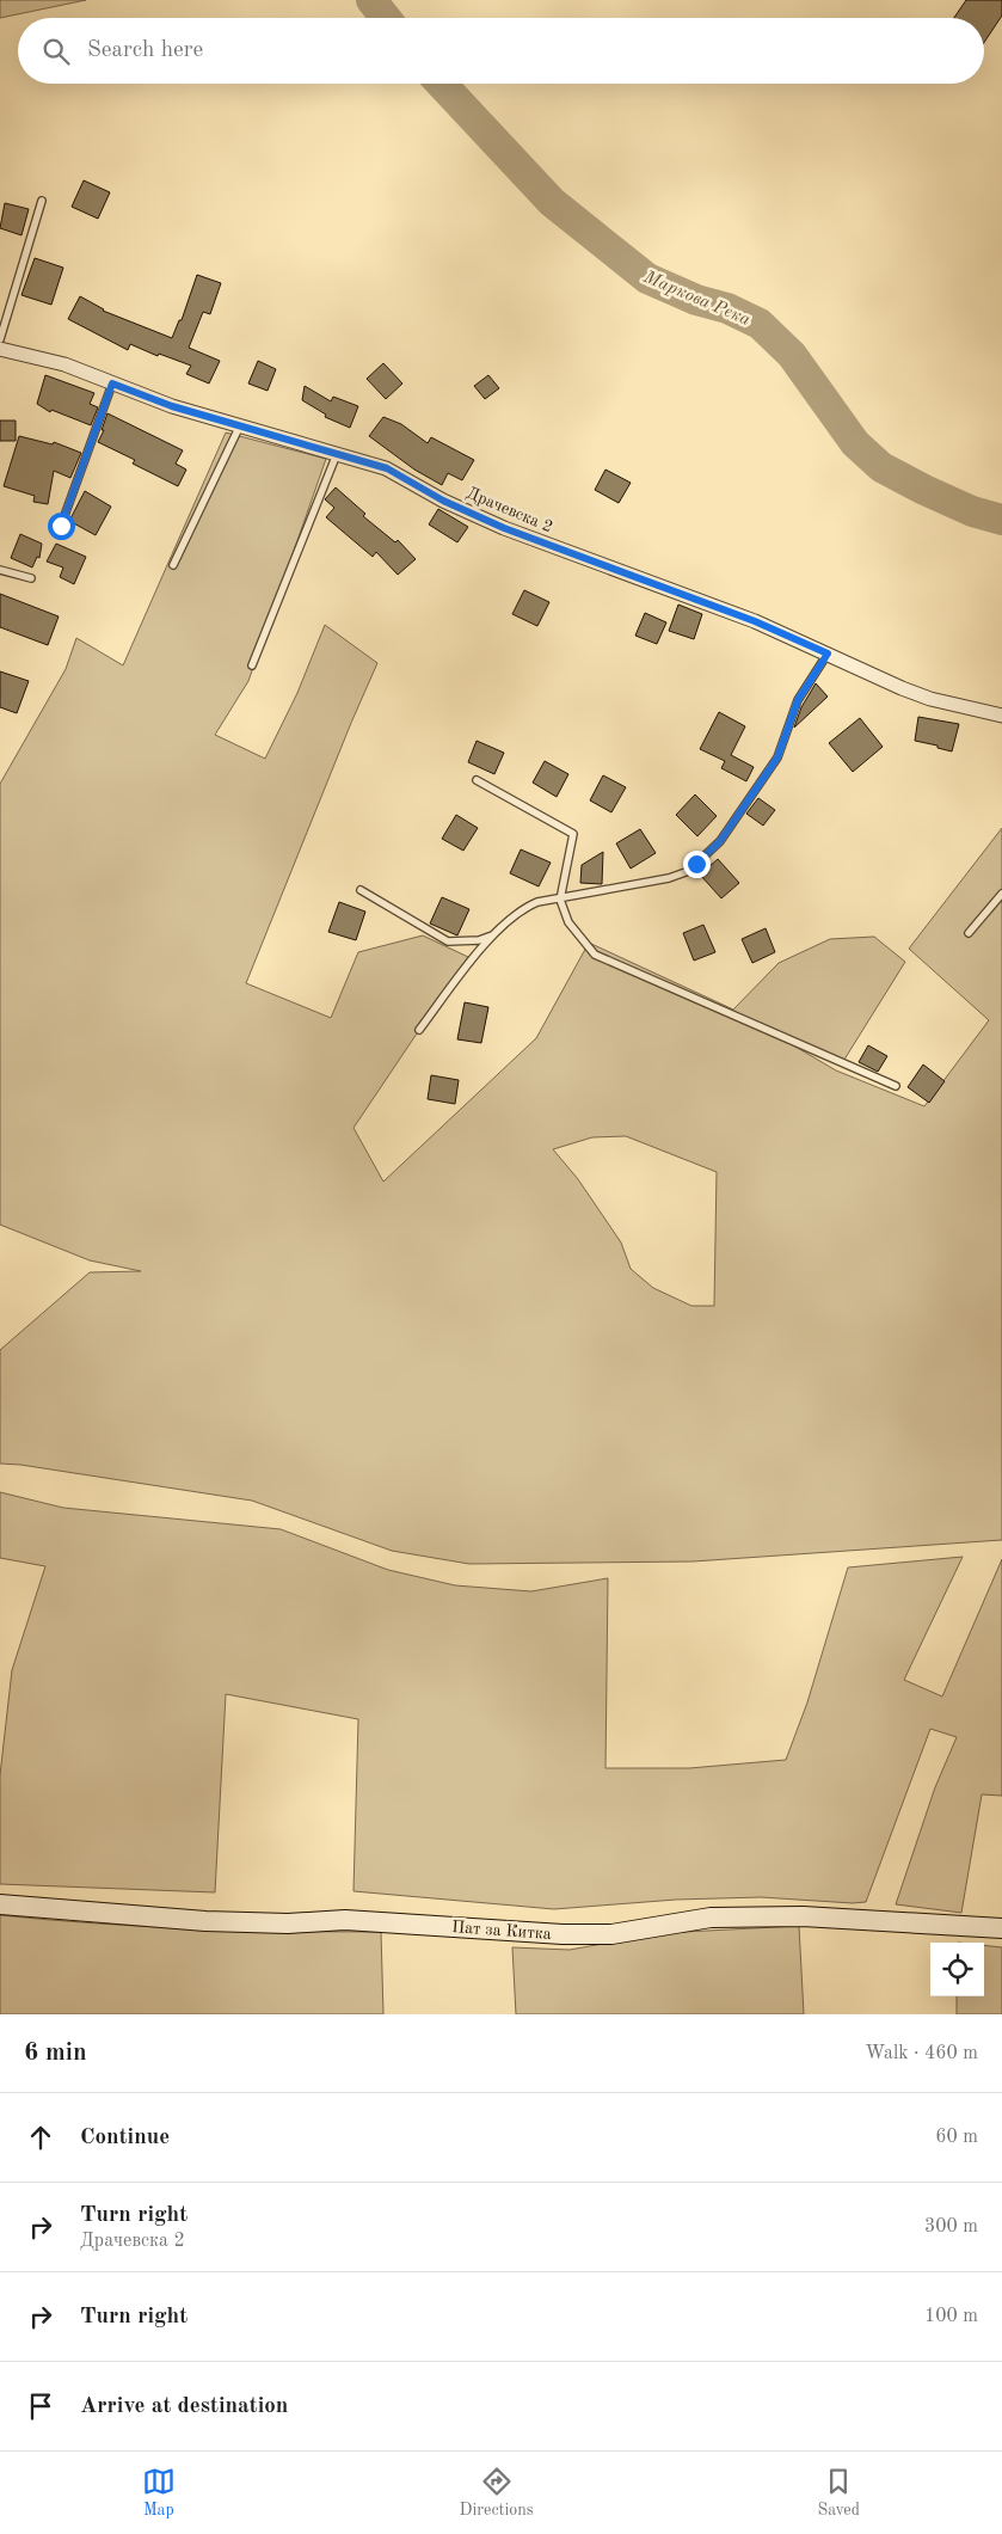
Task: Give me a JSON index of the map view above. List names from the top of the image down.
{
  "streets": {
    "street": ["Драчевска 2", "Пат за Китка"]
  },
  "water": ["Маркова Река"],
  "page": {
    "search": "Search here",
    "heading": ["6 min", "Walk · 460 m"],
    "list": [
      ["Continue", "60 m"],
      ["Turn right", "Драчевска 2", "300 m"],
      ["Turn right", "100 m"],
      "Arrive at destination"
    ],
    "nav": ["Map", "Directions", "Saved"]
  }
}
